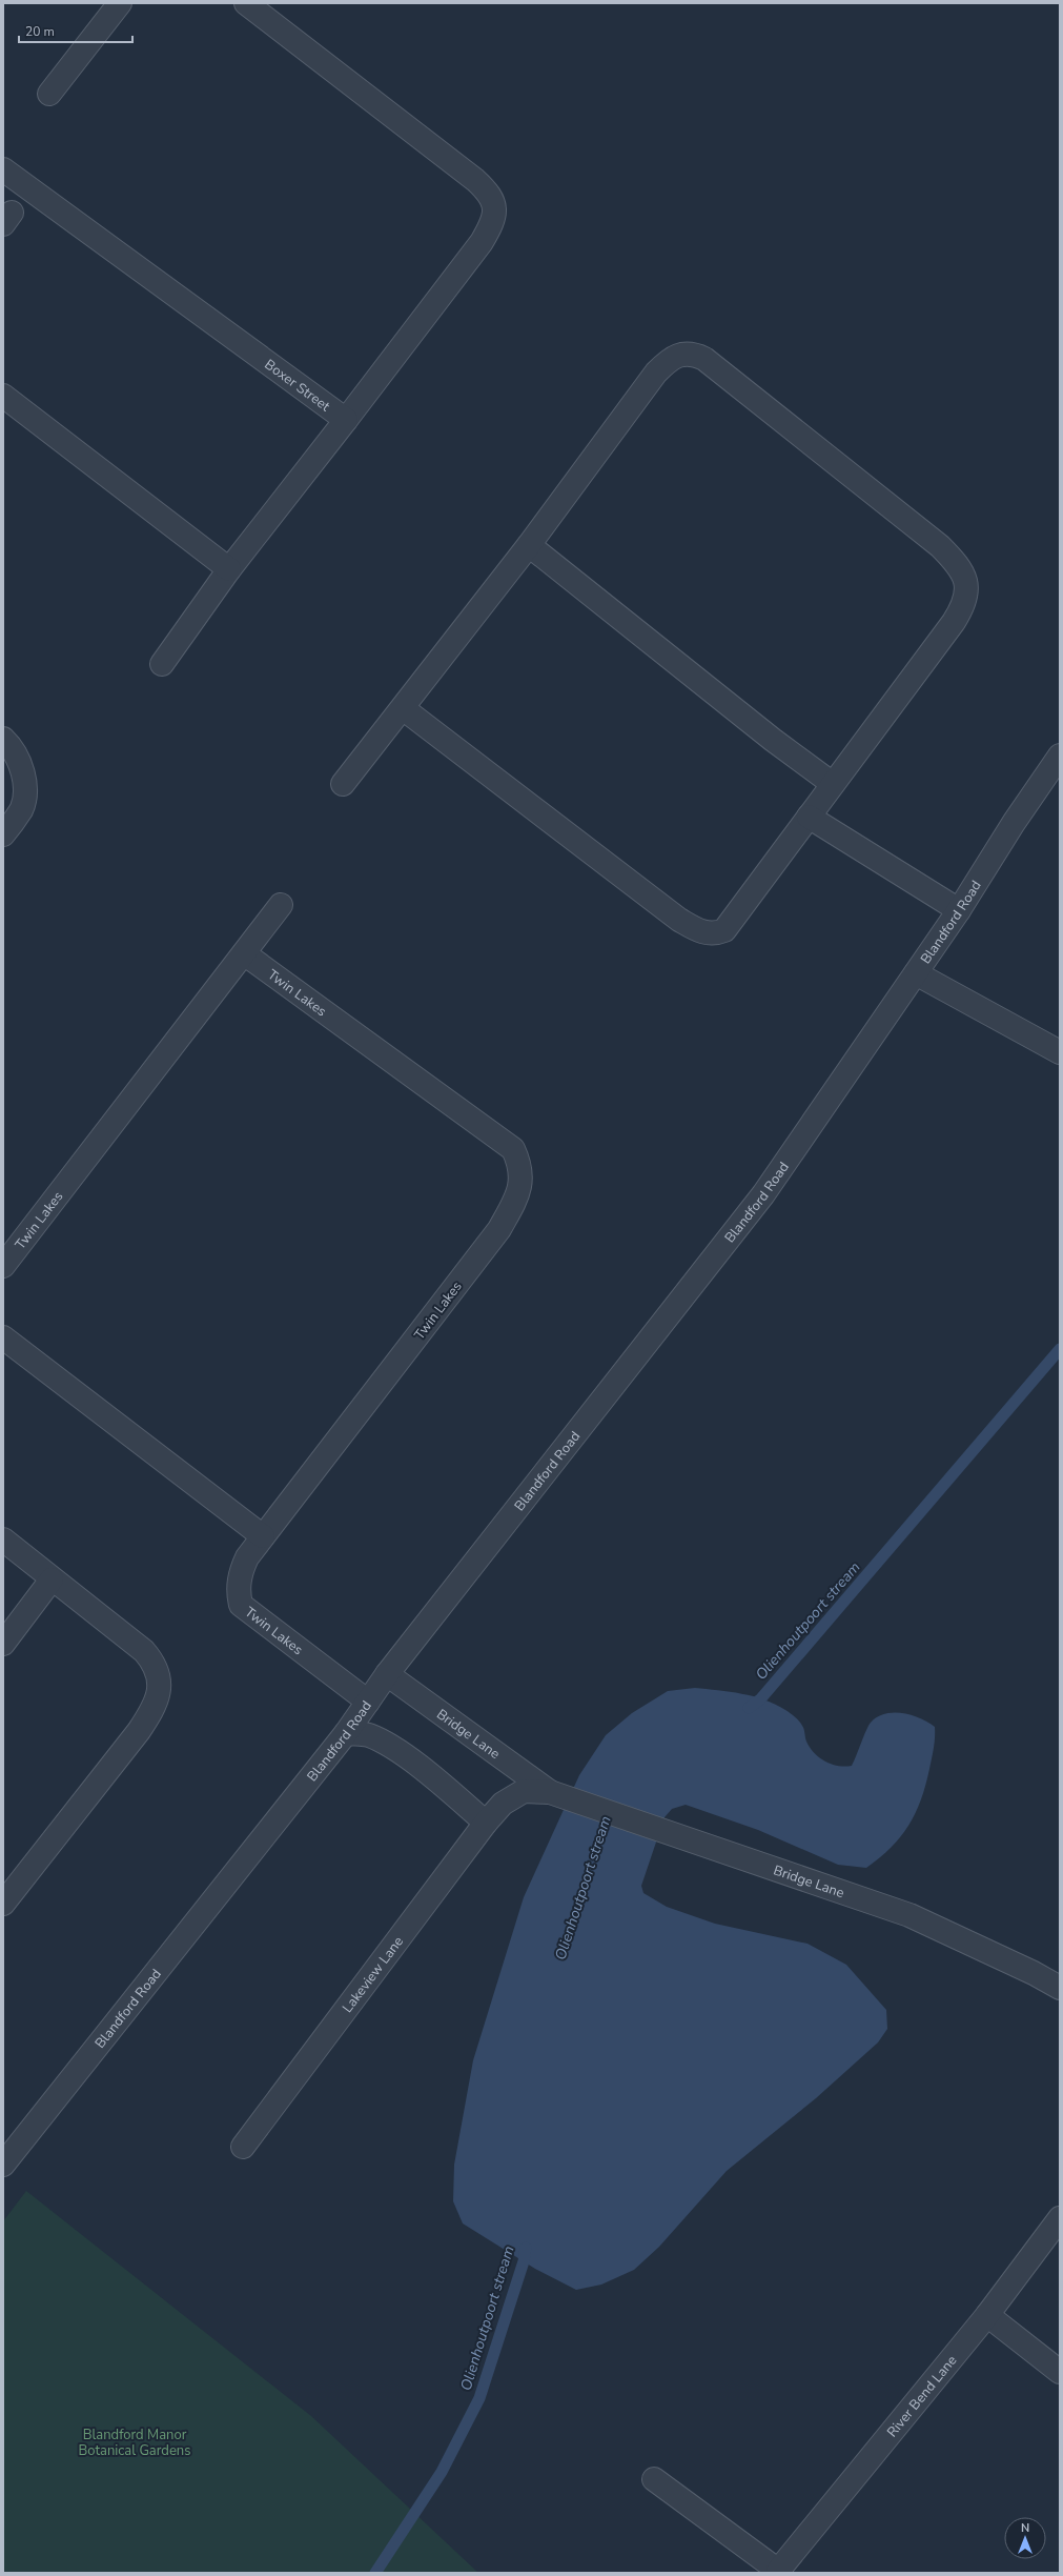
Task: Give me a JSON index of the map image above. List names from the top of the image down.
{
  "streets": {
    "street": [
      "Boxer Street",
      "Blandford Road",
      "Twin Lakes",
      "Bridge Lane",
      "Lakeview Lane",
      "River Bend Lane"
    ]
  },
  "crossings": [
    ["Blandford Road", "Twin Lakes"],
    ["Blandford Road", "Bridge Lane"],
    ["Bridge Lane", "Lakeview Lane"]
  ],
  "water": ["Olienhoutpoort stream"],
  "parks": ["Blandford Manor Botanical Gardens"],
  "scale_bar": "20 m",
  "north": "top"
}
